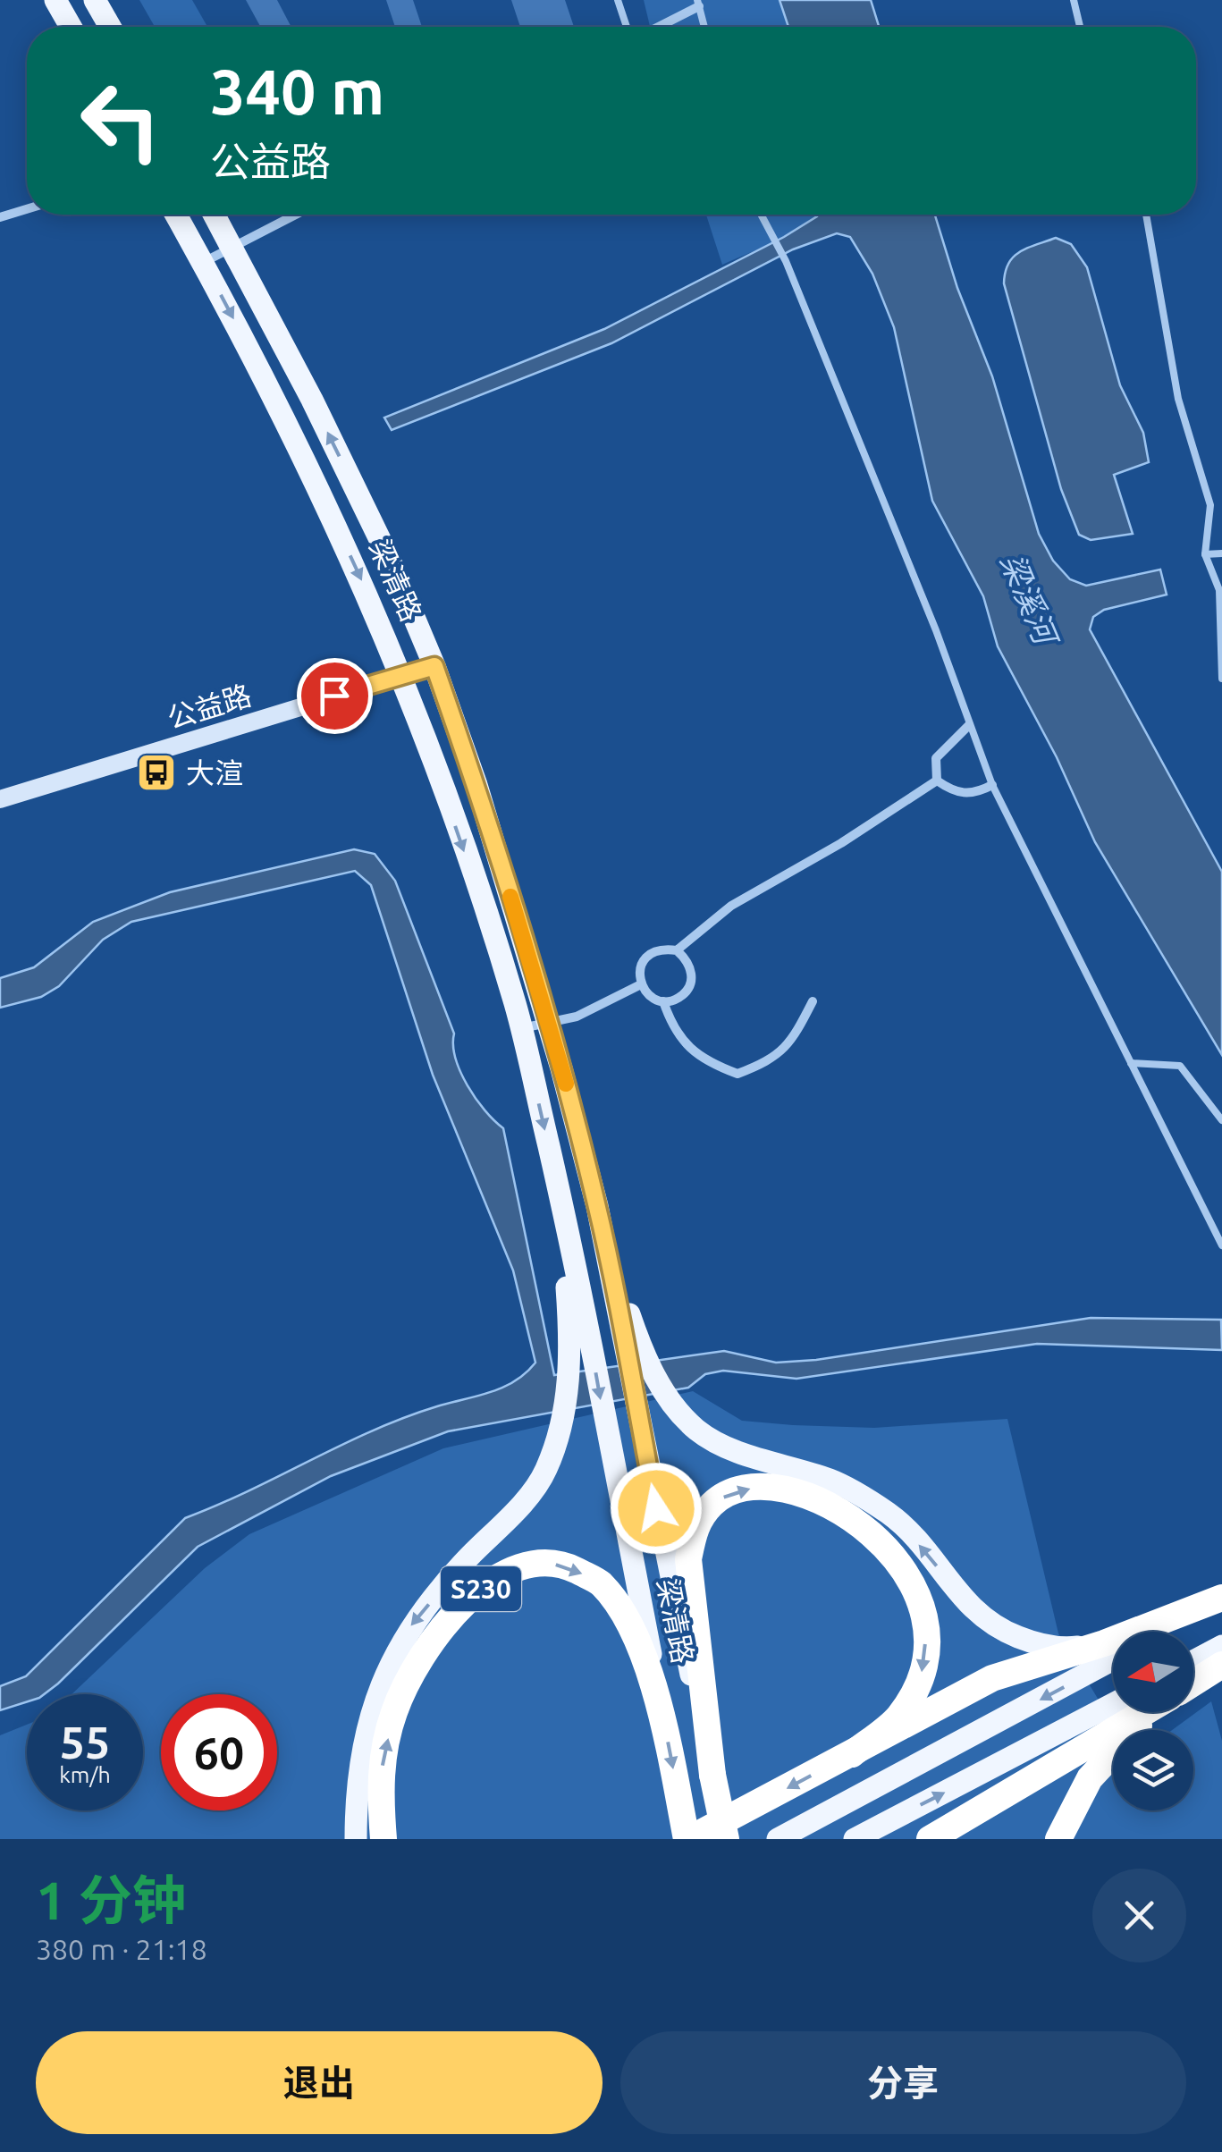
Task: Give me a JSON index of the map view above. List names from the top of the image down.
{
  "streets": {
    "highway": ["梁清路", "S230"],
    "street": ["公益路"]
  },
  "crossings": [
    ["梁清路", "公益路"],
    ["梁清路", "S230"]
  ],
  "water": ["梁溪河"],
  "places": {
    "bus stop": ["大渲"]
  },
  "north": "left",
  "page": {
    "turn": ["340 m", "公益路"],
    "speed": "55 km/h",
    "limit": "60",
    "heading": ["1 分钟", "380 m · 21:18"],
    "buttons": ["退出", "分享"]
  }
}
